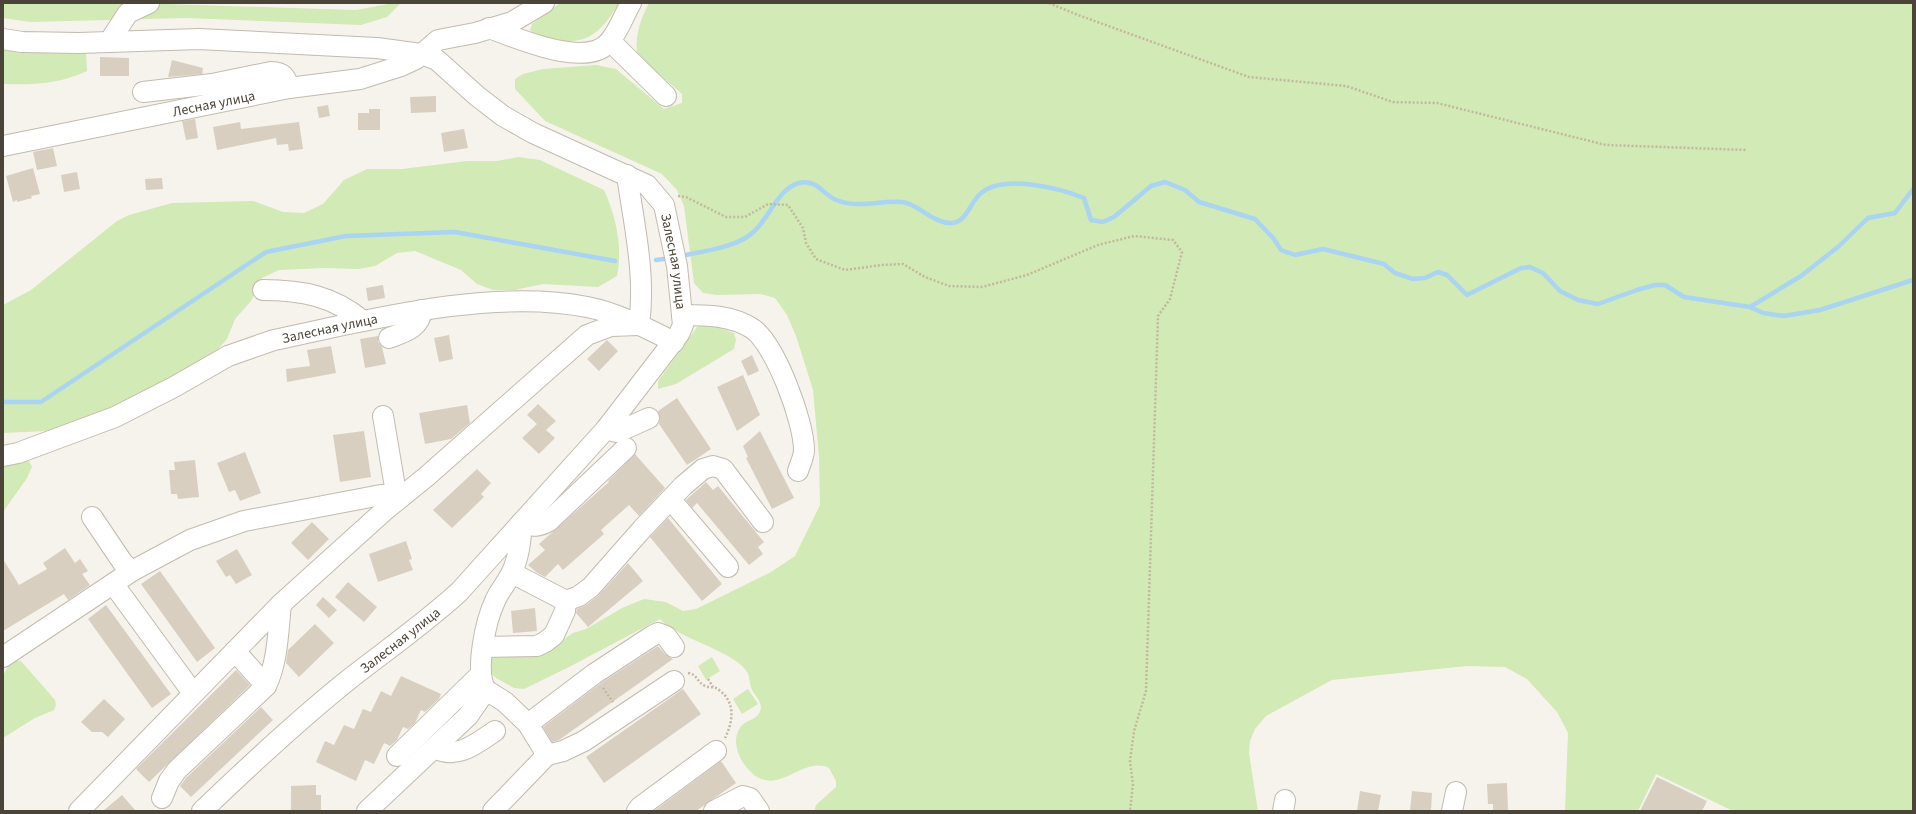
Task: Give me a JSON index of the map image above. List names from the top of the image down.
{
  "streets": {
    "street": ["Лесная улица", "Залесная улица"]
  },
  "crossings": [
    ["Лесная улица", "Залесная улица"]
  ]
}
